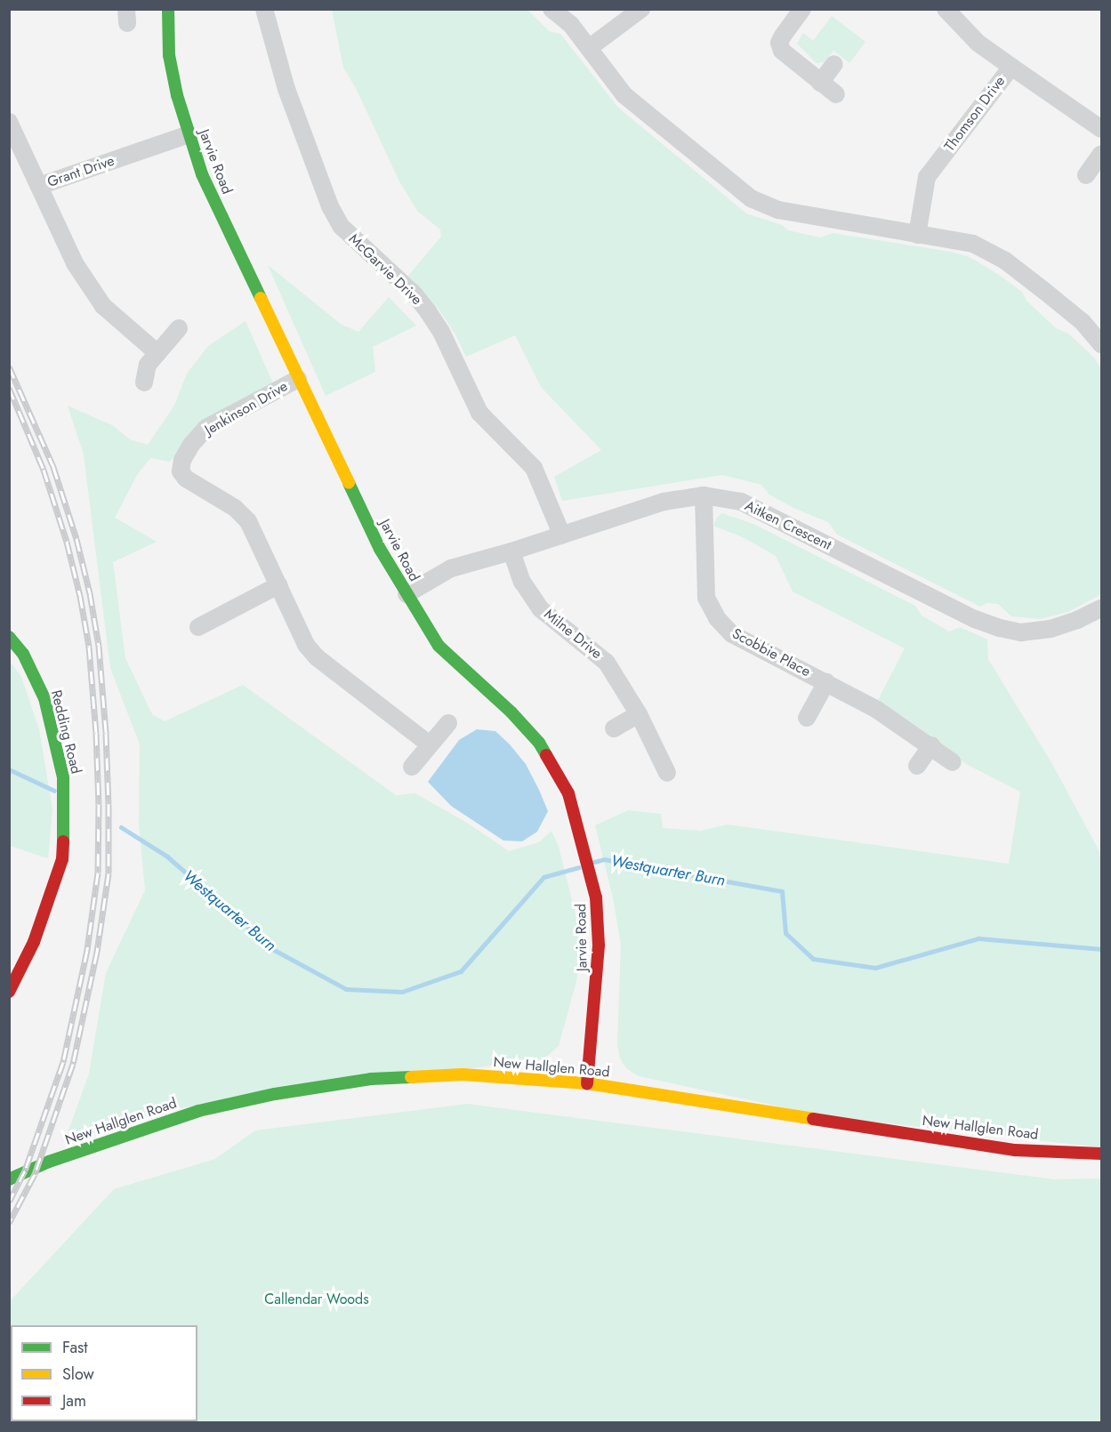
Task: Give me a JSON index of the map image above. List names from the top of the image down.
{
  "streets": {
    "street": [
      "Thomson Drive",
      "Jarvie Road",
      "Grant Drive",
      "McGarvie Drive",
      "Jenkinson Drive",
      "Aitken Crescent",
      "Milne Drive",
      "Scobbie Place",
      "Redding Road",
      "New Hallglen Road"
    ]
  },
  "crossings": [
    ["Jarvie Road", "Grant Drive"],
    ["Jarvie Road", "Jenkinson Drive"],
    ["Jarvie Road", "Aitken Crescent"],
    ["Jarvie Road", "New Hallglen Road"],
    ["McGarvie Drive", "Aitken Crescent"],
    ["Aitken Crescent", "Milne Drive"],
    ["Aitken Crescent", "Scobbie Place"]
  ],
  "water": ["Westquarter Burn"],
  "parks": ["Callendar Woods"],
  "legend": ["Fast", "Slow", "Jam"]
}
